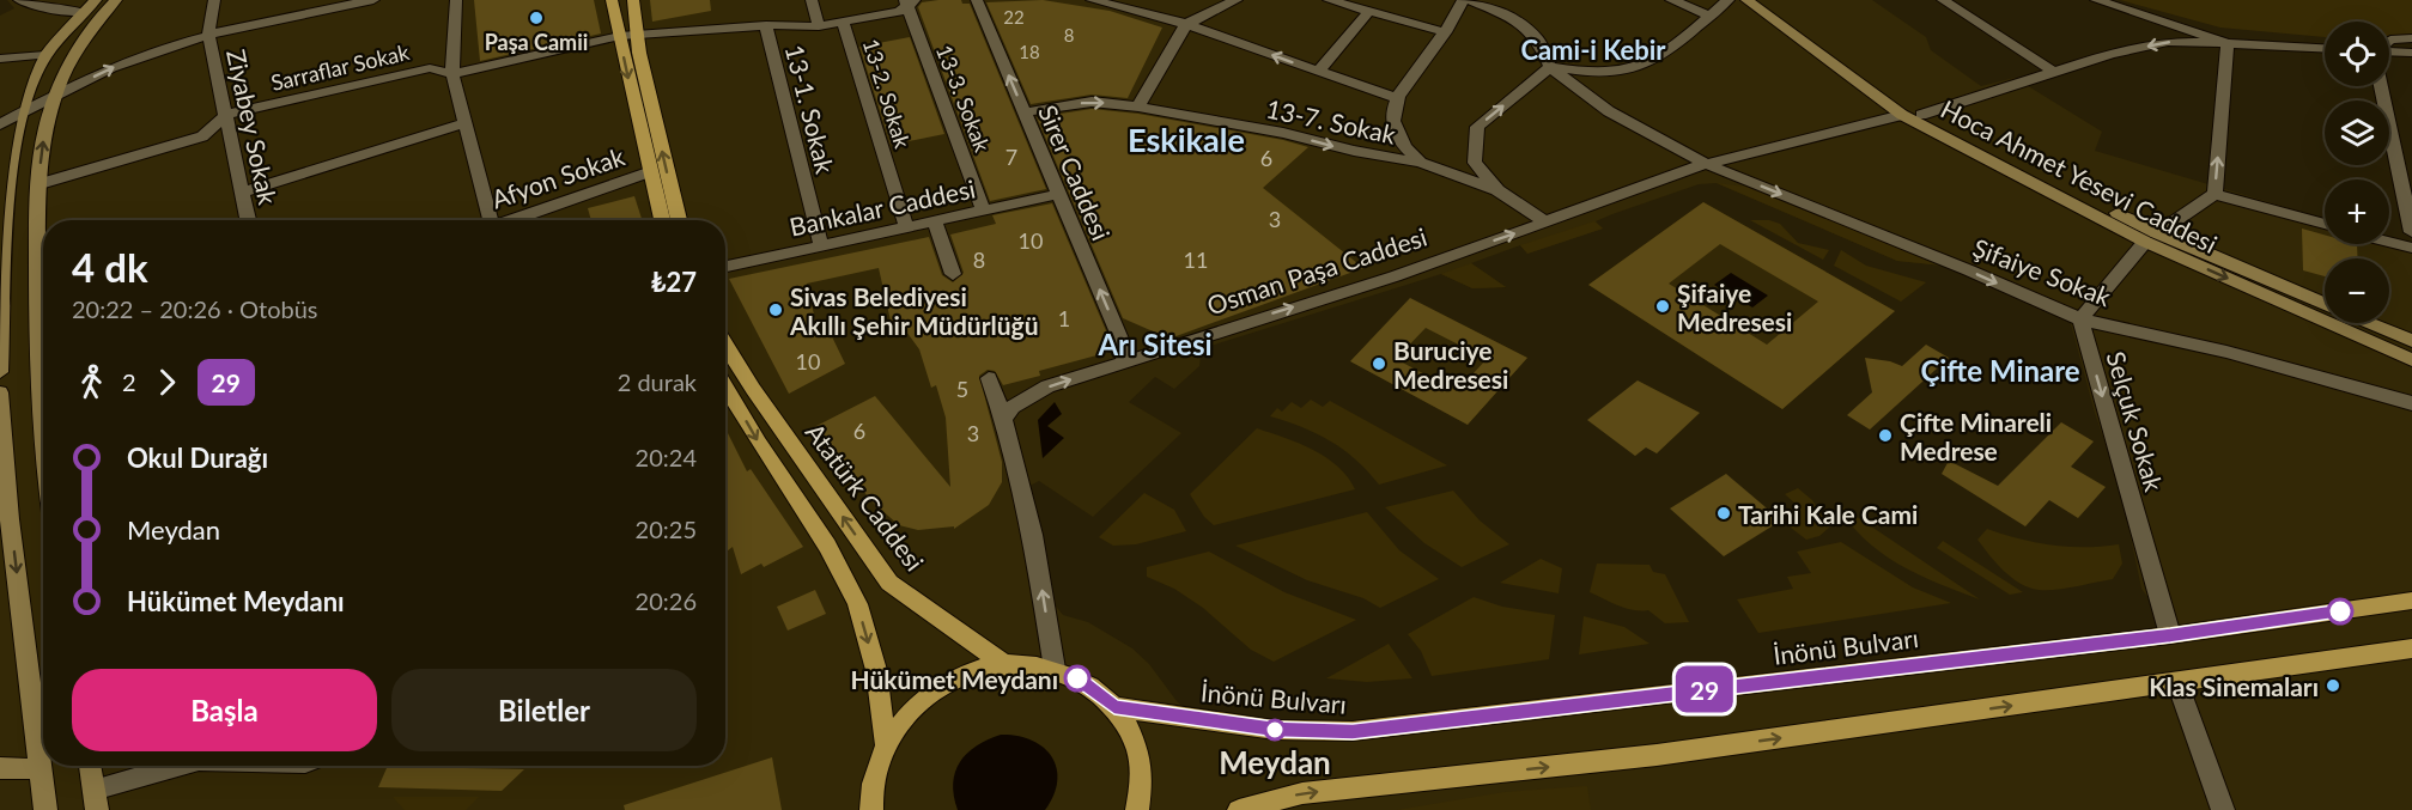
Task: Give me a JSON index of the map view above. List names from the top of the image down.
{
  "streets": {
    "main road": ["Atatürk Caddesi", "İnönü Bulvarı"],
    "street": [
      "Sarraflar Sokak",
      "13-2. Sokak",
      "13-3. Sokak",
      "13-1. Sokak",
      "13-7. Sokak",
      "Ziyabey Sokak",
      "Sirer Caddesi",
      "Hoca Ahmet Yesevi Caddesi",
      "Afyon Sokak",
      "Bankalar Caddesi",
      "Osman Paşa Caddesi",
      "Şifaiye Sokak",
      "Selçuk Sokak"
    ]
  },
  "crossings": [
    ["Sarraflar Sokak", "13-2. Sokak"],
    ["Sarraflar Sokak", "13-1. Sokak"],
    ["Sarraflar Sokak", "Ziyabey Sokak"],
    ["13-2. Sokak", "13-1. Sokak"],
    ["13-2. Sokak", "Bankalar Caddesi"],
    ["13-3. Sokak", "Bankalar Caddesi"],
    ["13-1. Sokak", "Bankalar Caddesi"],
    ["13-7. Sokak", "Sirer Caddesi"],
    ["Sirer Caddesi", "Bankalar Caddesi"],
    ["Sirer Caddesi", "Osman Paşa Caddesi"],
    ["Hoca Ahmet Yesevi Caddesi", "Osman Paşa Caddesi"],
    ["Osman Paşa Caddesi", "Şifaiye Sokak"],
    ["Şifaiye Sokak", "Selçuk Sokak"],
    ["Selçuk Sokak", "İnönü Bulvarı"]
  ],
  "one_way": [
    "Sirer Caddesi",
    "Osman Paşa Caddesi",
    "Şifaiye Sokak",
    "Selçuk Sokak"
  ],
  "districts": [
    "Cami-i Kebir",
    "Eskikale",
    "Arı Sitesi",
    "Çifte Minare"
  ],
  "places": [
    "Paşa Camii",
    "Şifaiye Medresesi",
    "Sivas Belediyesi Akıllı Şehir Müdürlüğü",
    "Buruciye Medresesi",
    "Çifte Minareli Medrese",
    "Tarihi Kale Cami",
    "Hükümet Meydanı",
    "Klas Sinemaları",
    "Meydan"
  ],
  "lines": ["bus line 29"],
  "house_numbers": [
    "22",
    "8",
    "18",
    "7",
    "6",
    "3",
    "10",
    "8",
    "11",
    "1",
    "10",
    "5",
    "6",
    "3"
  ],
  "page": {
    "on_map": "29",
    "map_buttons": ["+", "−"],
    "heading": ["4 dk", "20:22 – 20:26 · Otobüs", "₺27"],
    "legs": ["2", "29", "2 durak"],
    "list": [
      {
        "name": "Okul Durağı",
        "value": "20:24"
      },
      {
        "name": "Meydan",
        "value": "20:25"
      },
      {
        "name": "Hükümet Meydanı",
        "value": "20:26"
      }
    ],
    "buttons": ["Başla", "Biletler"]
  }
}
